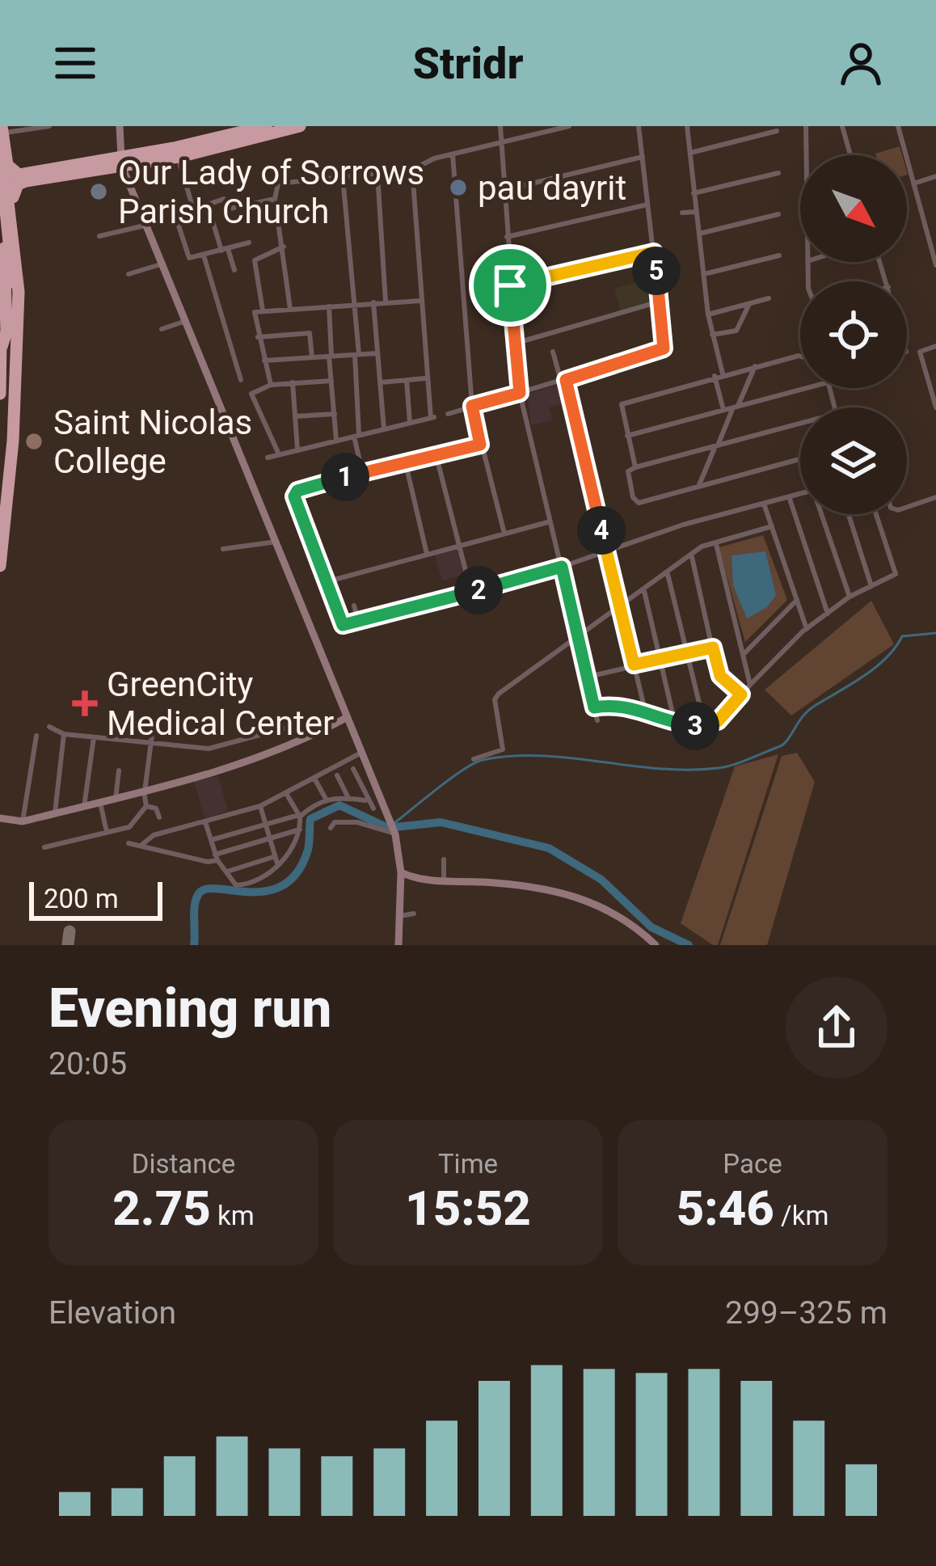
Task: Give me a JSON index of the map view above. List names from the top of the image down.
{
  "places": {
    "other": ["pau dayrit", "Our Lady of Sorrows Parish Church", "Saint Nicolas College"],
    "health": ["GreenCity Medical Center"]
  },
  "scale_bar": "200 m",
  "north": "bottom right",
  "page": {
    "header": "Stridr",
    "pins": [
      "5",
      "1",
      "4",
      "2",
      "3"
    ],
    "scale": "200 m",
    "heading": ["Evening run", "20:05"],
    "stats": [
      ["Distance", "2.75 km"],
      ["Time", "15:52"],
      ["Pace", "5:46 /km"]
    ],
    "chart": ["Elevation", "299–325 m"]
  }
}
